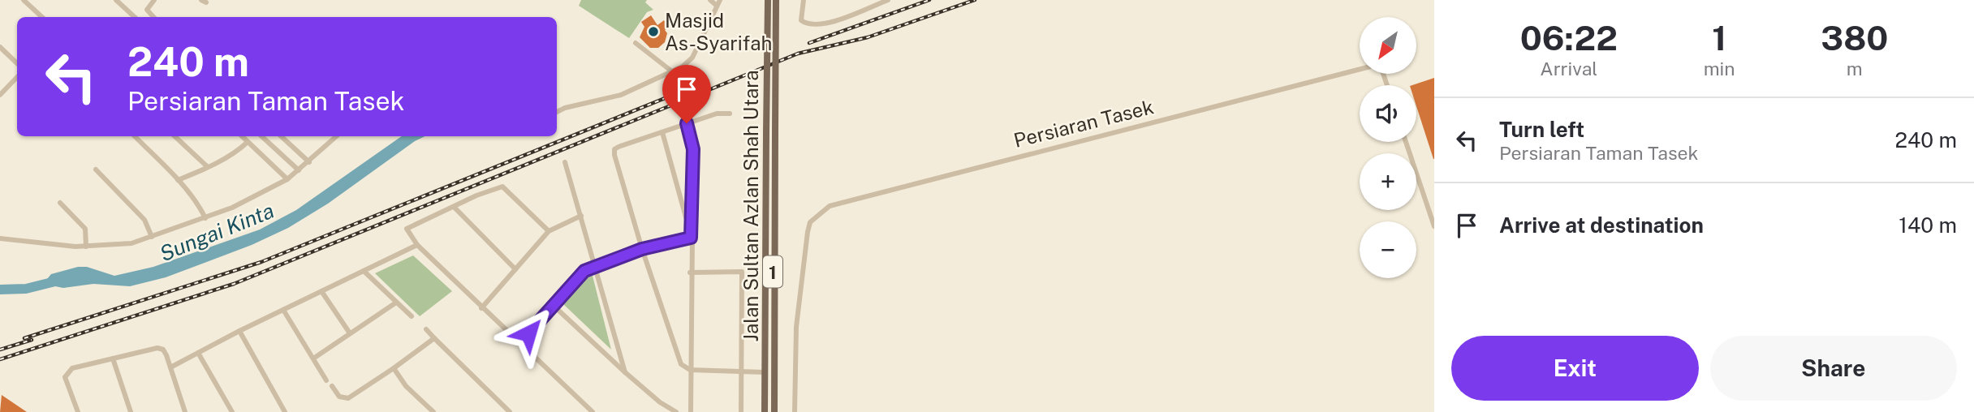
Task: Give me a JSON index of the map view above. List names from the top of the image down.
{
  "streets": {
    "main road": ["Jalan Sultan Azlan Shah Utara", "1"],
    "street": ["Persiaran Tasek"]
  },
  "water": ["Sungai Kinta"],
  "places": ["Masjid As-Syarifah"],
  "north": "bottom left",
  "page": {
    "eta": [
      "06:22",
      "Arrival",
      "1",
      "min",
      "380",
      "m"
    ],
    "map_buttons": ["+", "−"],
    "turn": ["240 m", "Persiaran Taman Tasek"],
    "list": [
      {
        "name": "Turn left",
        "note": "Persiaran Taman Tasek",
        "value": "240 m"
      },
      {
        "name": "Arrive at destination",
        "value": "140 m"
      }
    ],
    "buttons": ["Exit", "Share"]
  }
}
